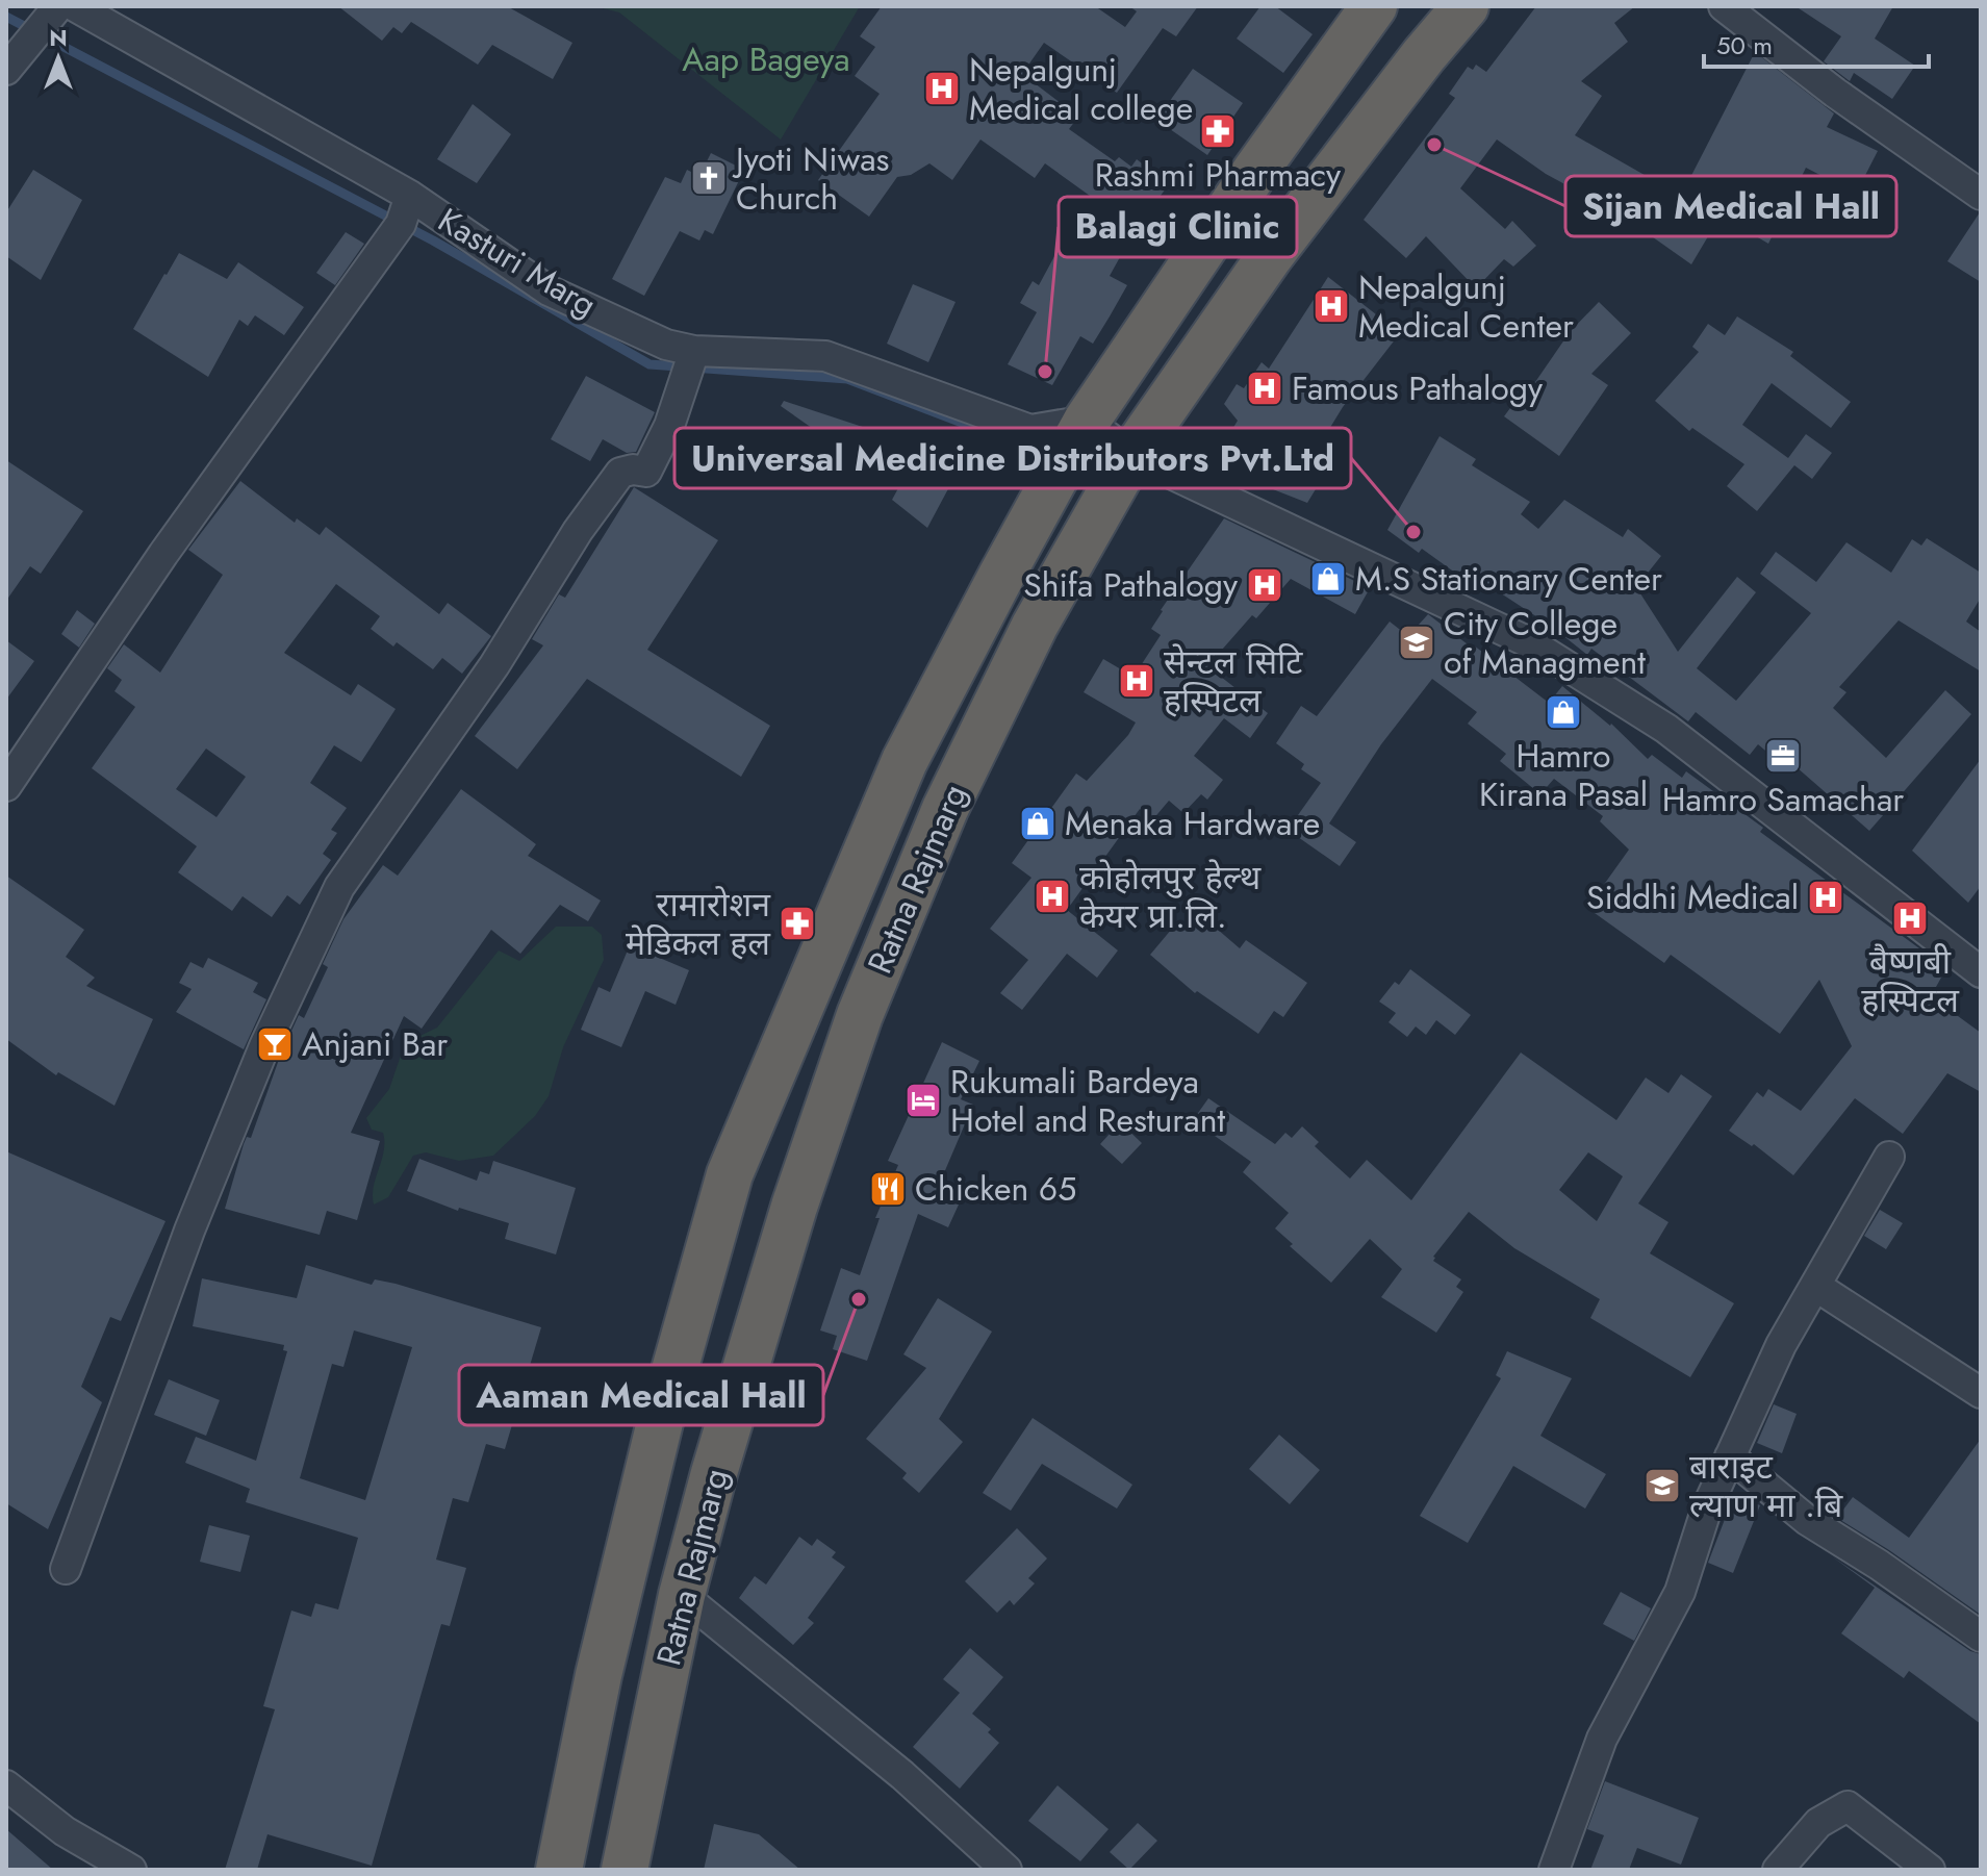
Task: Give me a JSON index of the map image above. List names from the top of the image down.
{
  "streets": {
    "highway": ["Ratna Rajmarg"],
    "street": ["Kasturi Marg"]
  },
  "crossings": [
    ["Kasturi Marg", "Ratna Rajmarg"]
  ],
  "parks": ["Aap Bageya"],
  "places": {
    "hospital": [
      "Nepalgunj Medical college",
      "Nepalgunj Medical Center",
      "Famous Pathalogy",
      "Shifa Pathalogy",
      "सेन्टल सिटि हस्पिटल",
      "काेहाेलपुर हेल्थ केयर प्रा.लि.",
      "Siddhi Medical",
      "बैष्णबी हस्पिटल"
    ],
    "pharmacy": ["Rashmi Pharmacy", "रामारोशन मेडिकल हल"],
    "other": [
      "Sijan Medical Hall",
      "Balagi Clinic",
      "Universal Medicine Distributors Pvt.Ltd",
      "Aaman Medical Hall"
    ],
    "church": ["Jyoti Niwas Church"],
    "shop": ["M.S Stationary Center", "Hamro Kirana Pasal", "Menaka Hardware"],
    "school or university": ["City College of Managment", "बाराइट ल्याण मा .बि"],
    "office": ["Hamro Samachar"],
    "bar": ["Anjani Bar"],
    "hotel": ["Rukumali Bardeya Hotel and Resturant"],
    "restaurant": ["Chicken 65"]
  },
  "scale_bar": "50 m",
  "north": "top"
}
